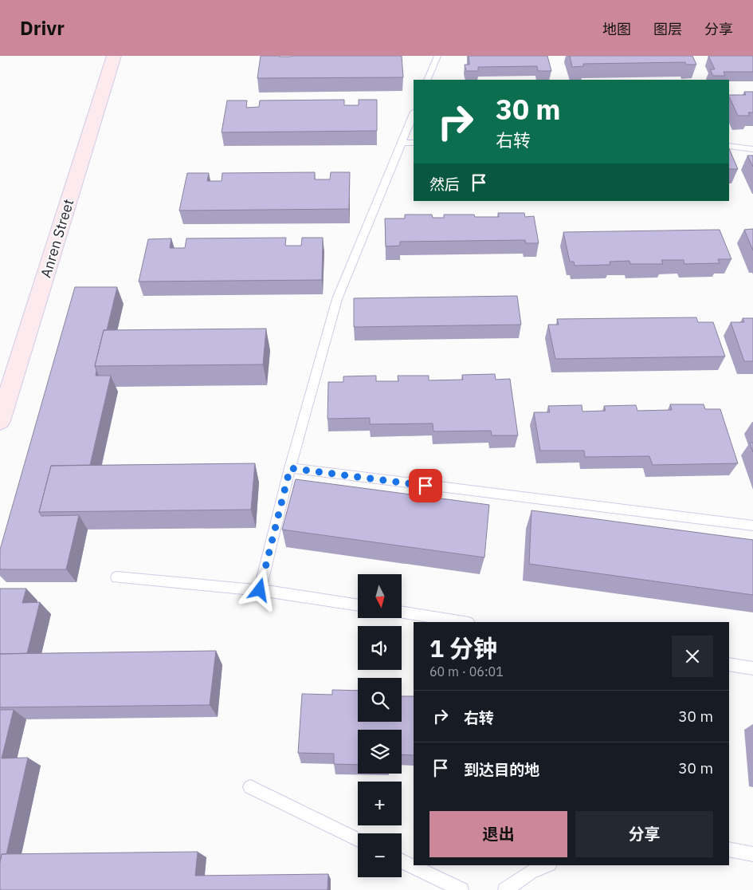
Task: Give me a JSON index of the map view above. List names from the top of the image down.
{
  "streets": {
    "street": ["Anren Street"]
  },
  "north": "bottom",
  "page": {
    "header": "Drivr",
    "nav": ["地图", "图层", "分享"],
    "turn": ["30 m", "右转"],
    "then": "然后",
    "map_buttons": ["+", "−"],
    "heading": ["1 分钟", "60 m · 06:01"],
    "list": [
      {
        "name": "右转",
        "value": "30 m"
      },
      {
        "name": "到达目的地",
        "value": "30 m"
      }
    ],
    "buttons": ["退出", "分享"]
  }
}
